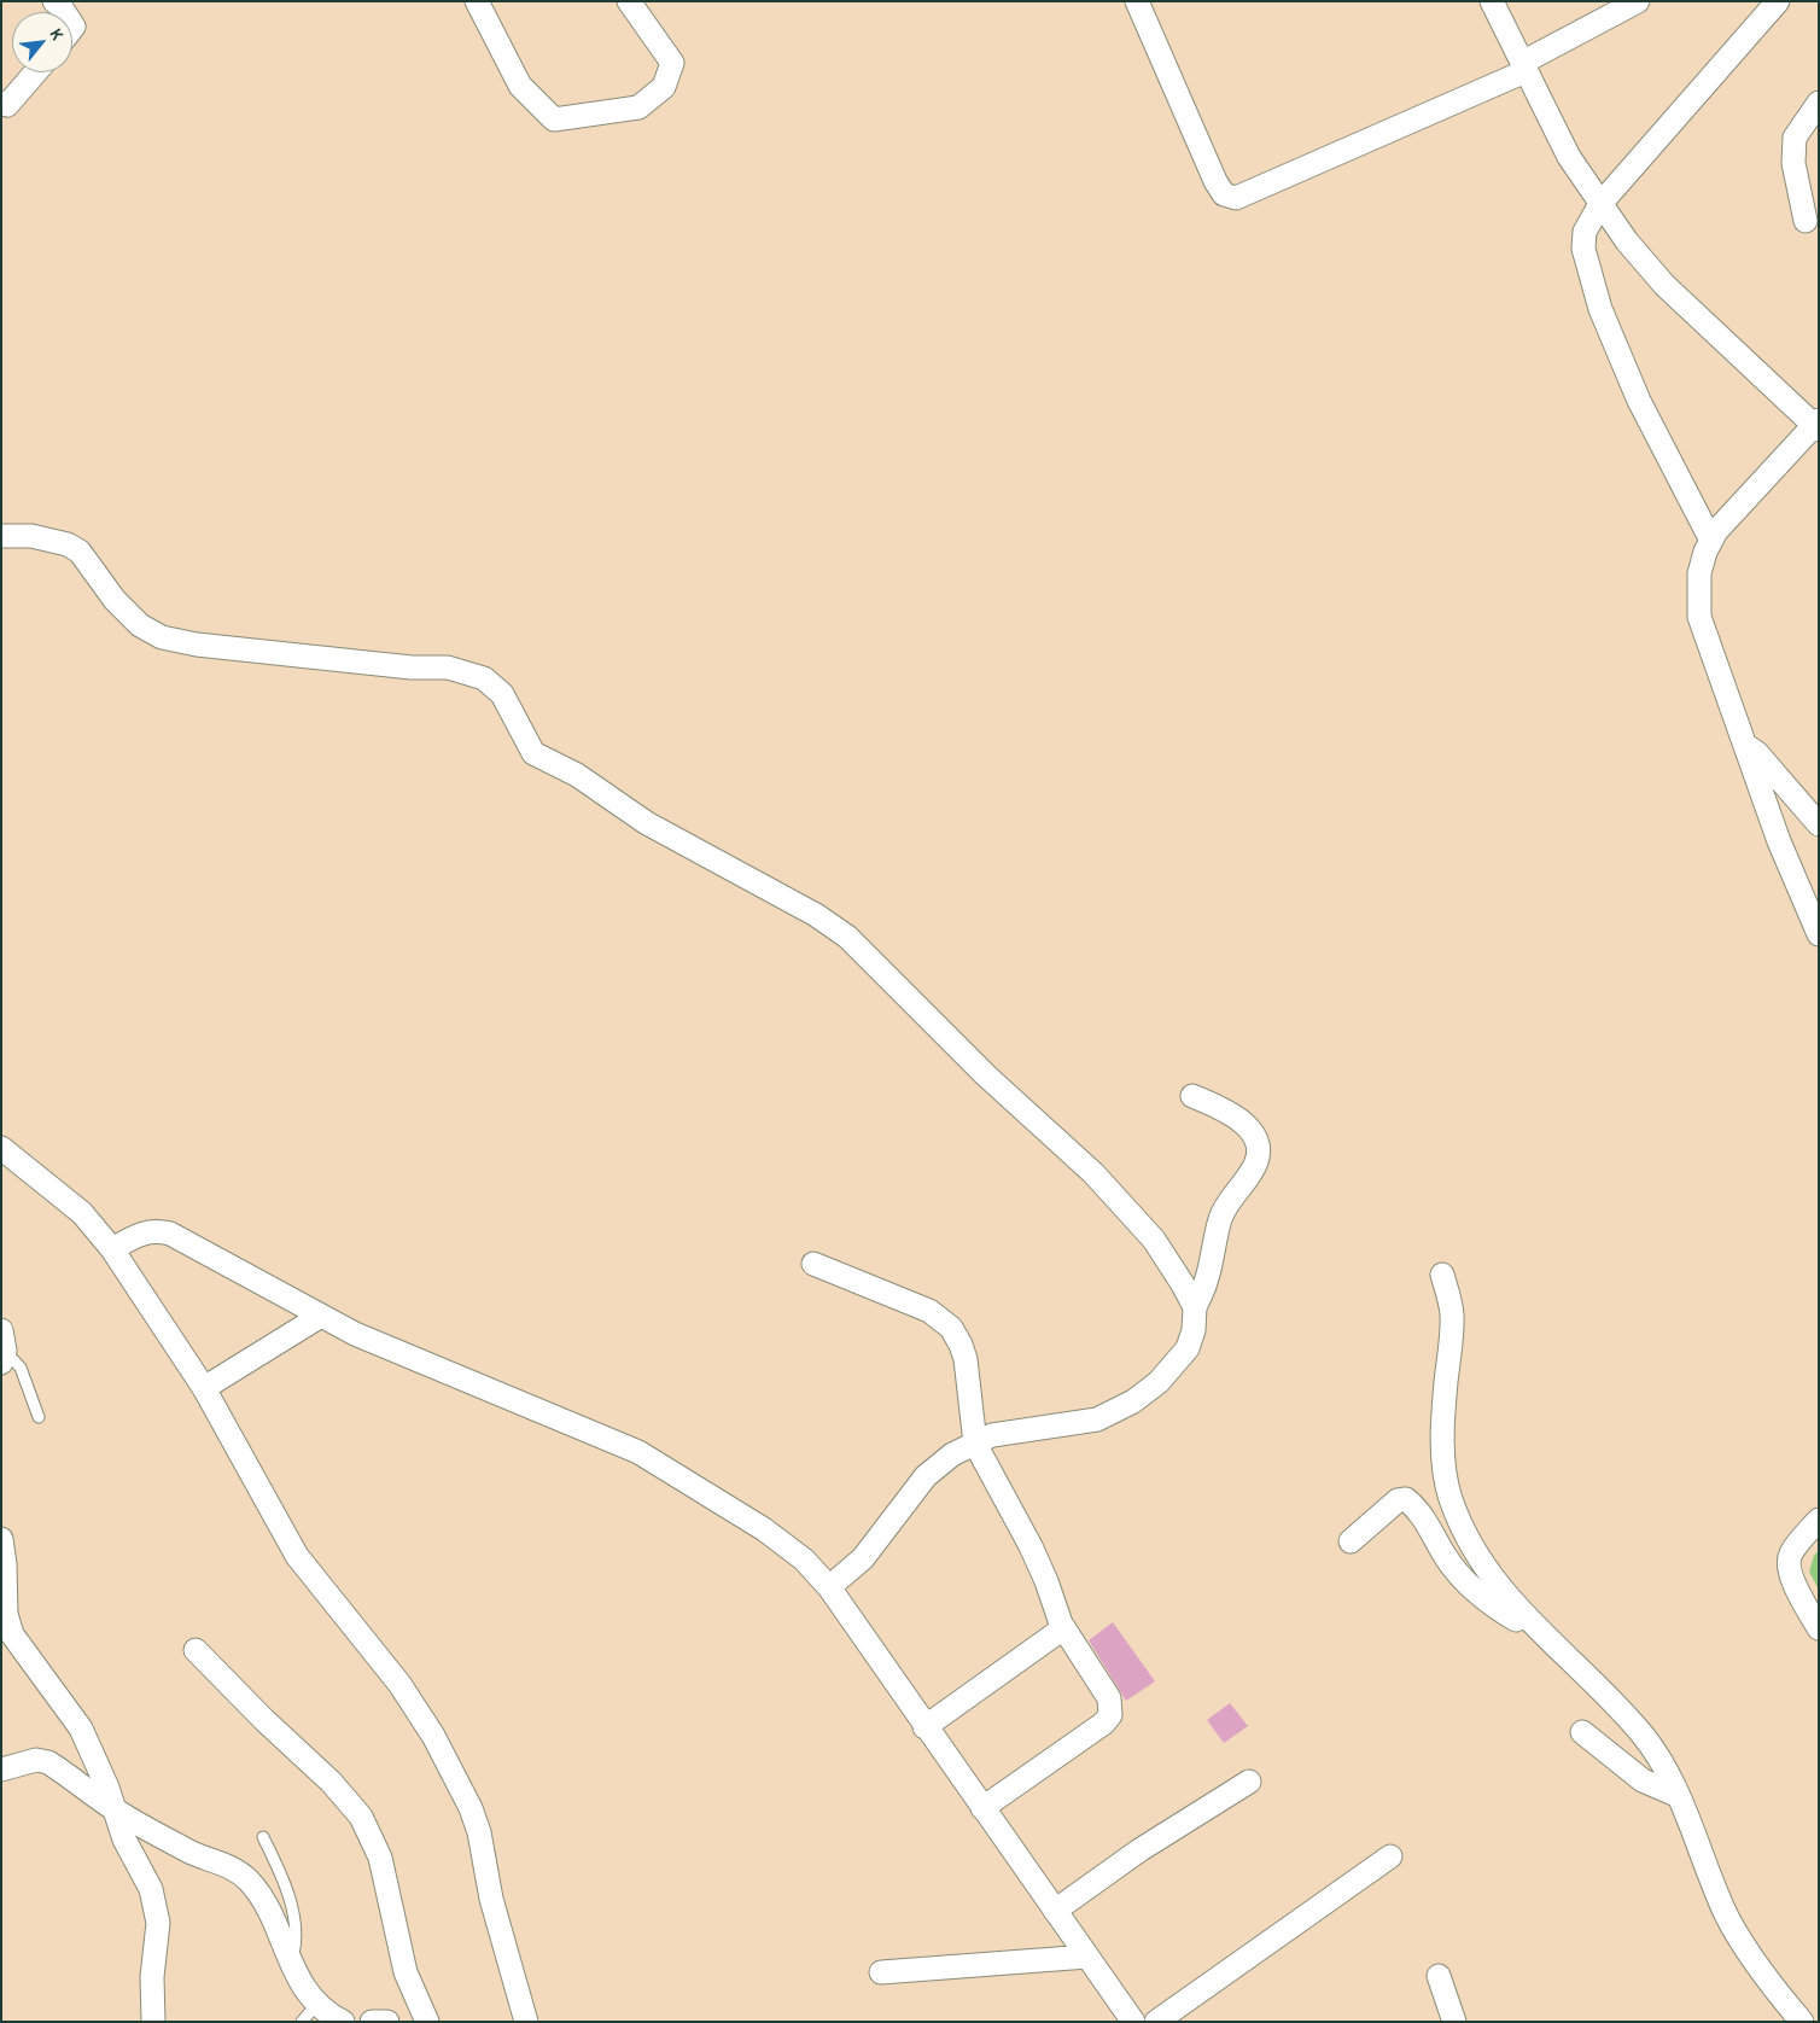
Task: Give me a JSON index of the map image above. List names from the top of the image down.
{
  "north": "top right"
}
